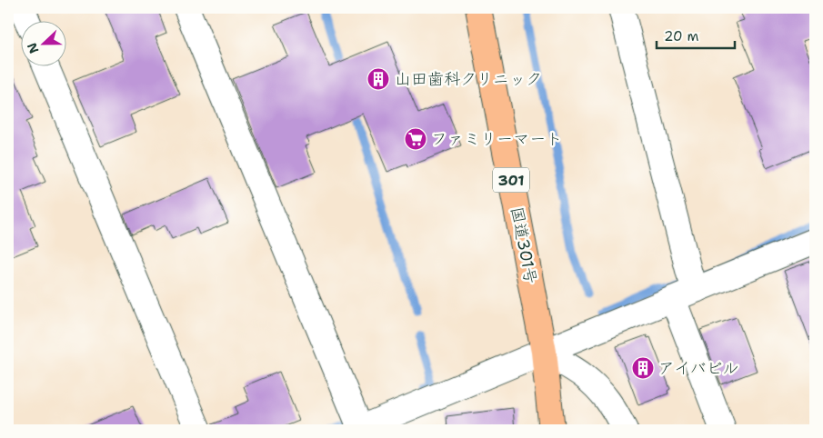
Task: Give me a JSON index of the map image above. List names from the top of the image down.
{
  "streets": {
    "highway": ["301", "国道301号"]
  },
  "places": {
    "building": ["山田歯科クリニック", "アイバビル"],
    "supermarket": ["ファミリーマート"]
  },
  "scale_bar": "20 m",
  "north": "left"
}
